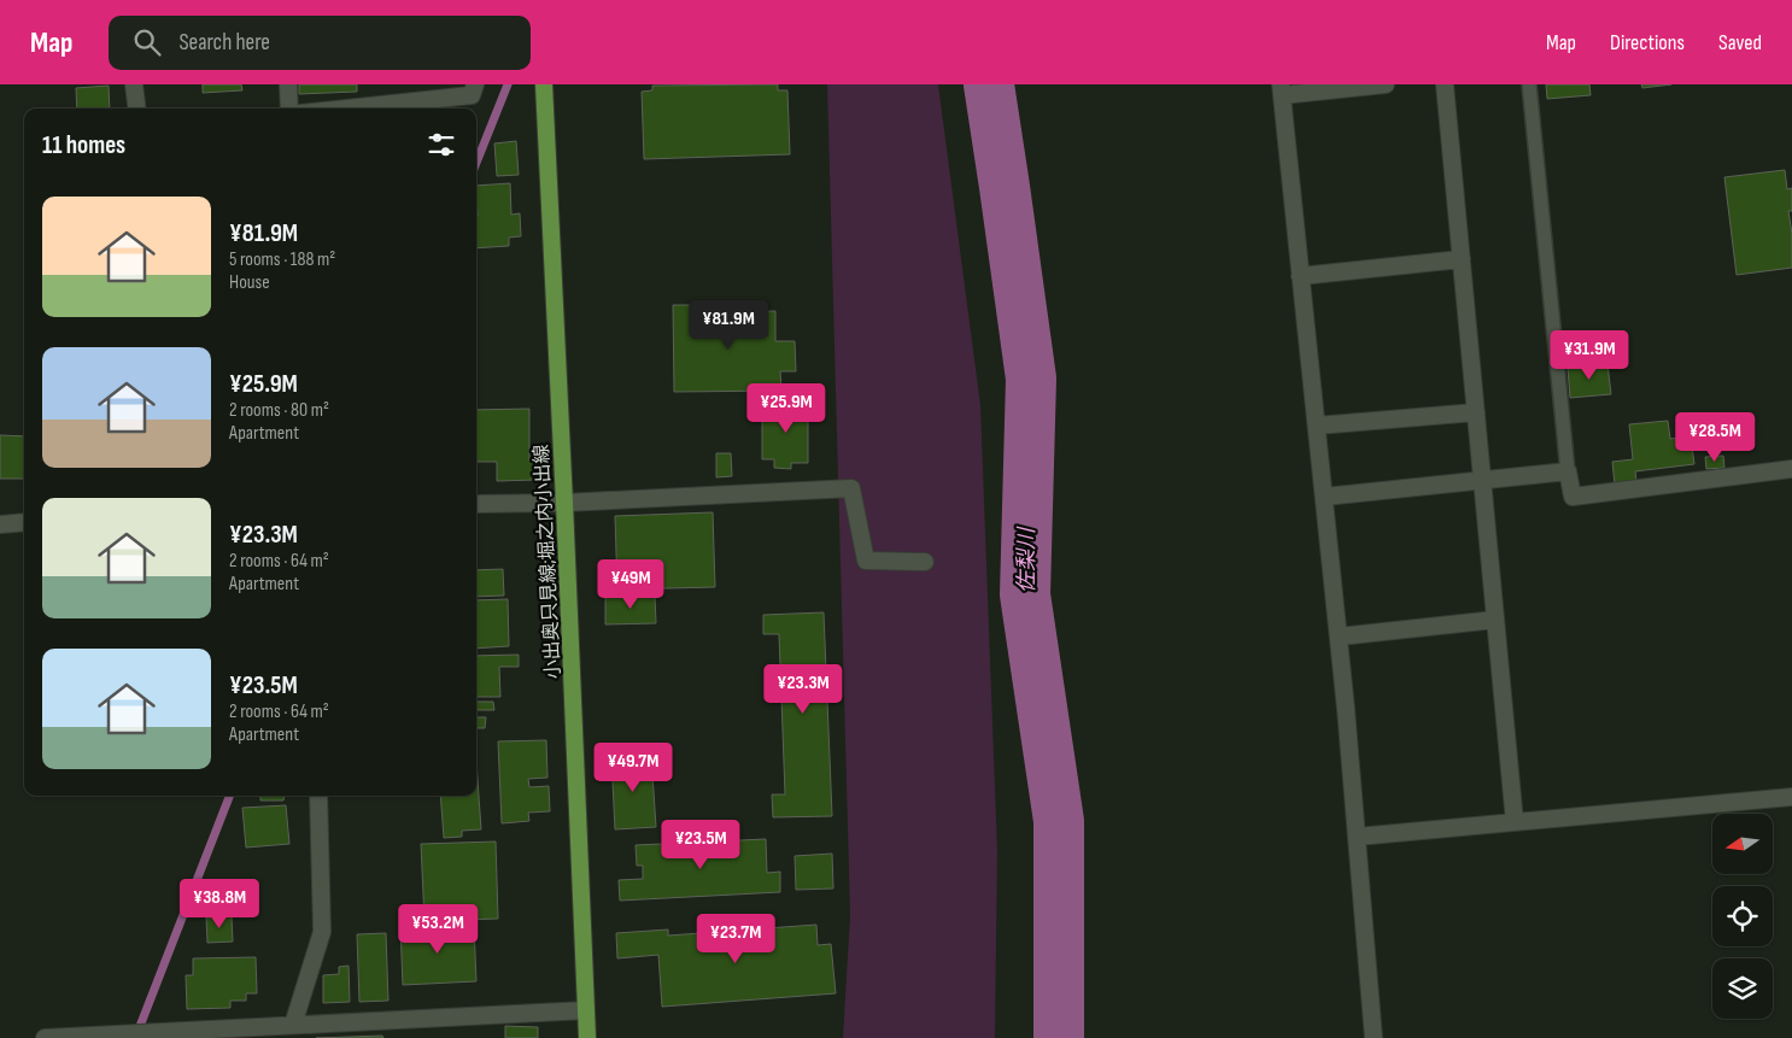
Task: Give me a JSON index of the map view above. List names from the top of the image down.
{
  "streets": {
    "main road": ["小出奥只見線;堀之内小出線"]
  },
  "water": ["佐梨川"],
  "north": "left",
  "page": {
    "header": "Map",
    "search": "Search here",
    "nav": ["Map", "Directions", "Saved"],
    "heading": "11 homes",
    "list": [
      {
        "name": "¥81.9M",
        "note": "5 rooms · 188 m² · House"
      },
      {
        "name": "¥25.9M",
        "note": "2 rooms · 80 m² · Apartment"
      },
      {
        "name": "¥23.3M",
        "note": "2 rooms · 64 m² · Apartment"
      },
      {
        "name": "¥23.5M",
        "note": "2 rooms · 64 m² · Apartment"
      }
    ],
    "price": [
      "¥81.9M",
      "¥31.9M",
      "¥25.9M",
      "¥28.5M",
      "¥49M",
      "¥23.3M",
      "¥49.7M",
      "¥23.5M",
      "¥38.8M",
      "¥53.2M",
      "¥23.7M"
    ]
  }
}
